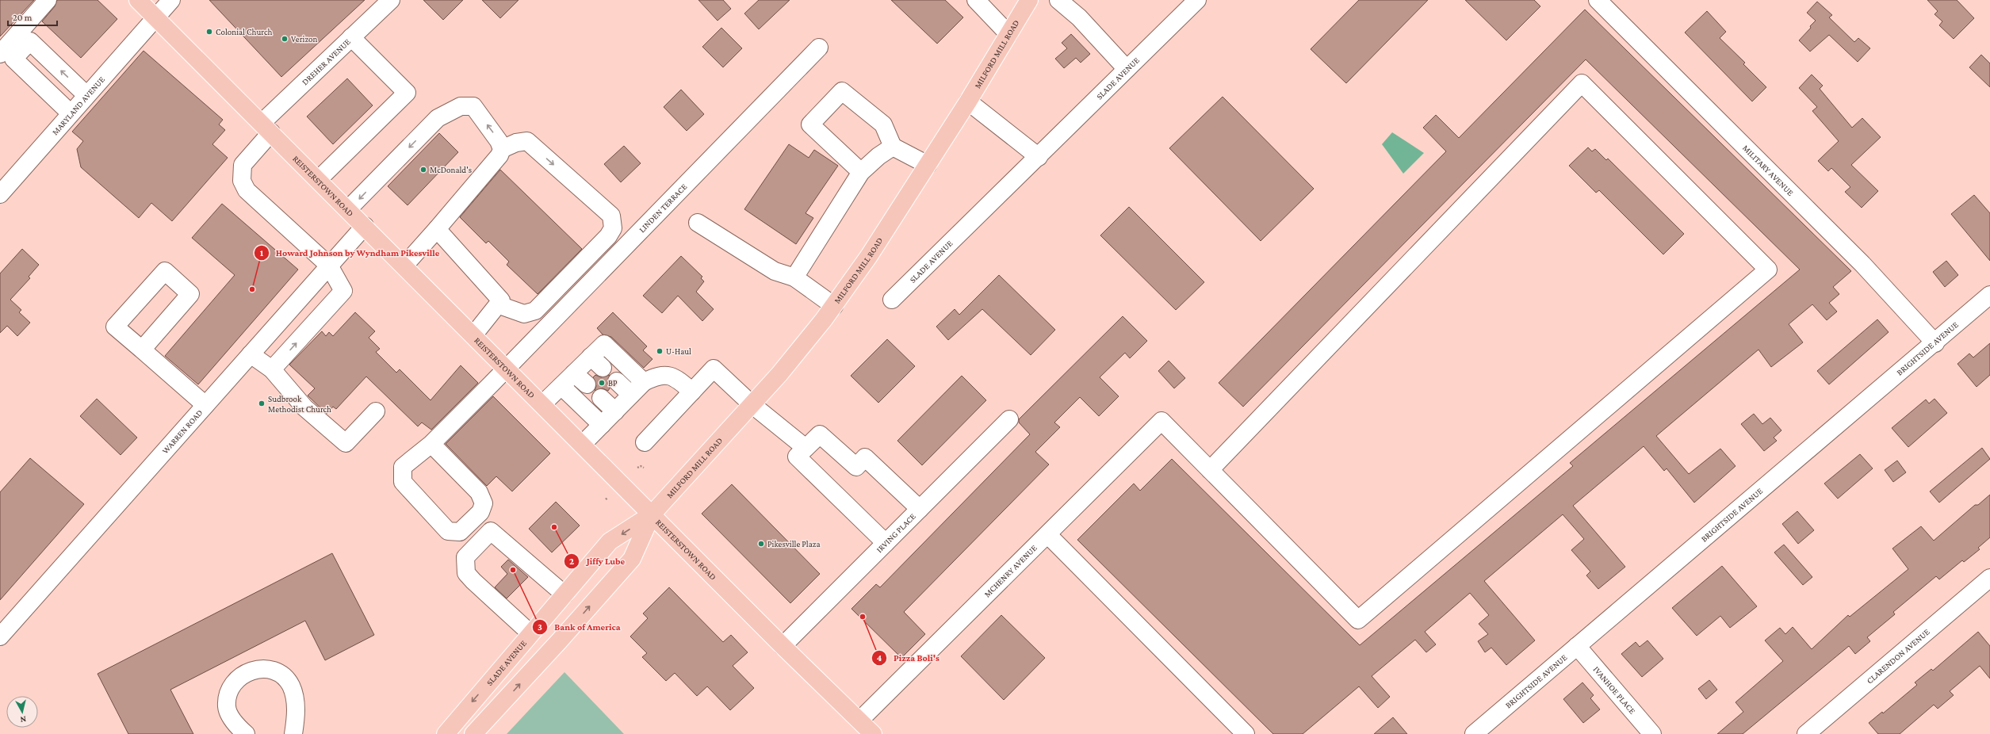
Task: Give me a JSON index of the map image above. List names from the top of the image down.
{
  "streets": {
    "main road": ["MILFORD MILL ROAD", "SLADE AVENUE", "REISTERSTOWN ROAD"],
    "street": [
      "DREHER AVENUE",
      "MARYLAND AVENUE",
      "MILITARY AVENUE",
      "LINDEN TERRACE",
      "BRIGHTSIDE AVENUE",
      "WARREN ROAD",
      "IRVING PLACE",
      "MCHENRY AVENUE",
      "CLARENDON AVENUE",
      "IVANHOE PLACE"
    ]
  },
  "crossings": [
    ["MILFORD MILL ROAD", "SLADE AVENUE"],
    ["MILFORD MILL ROAD", "REISTERSTOWN ROAD"],
    ["DREHER AVENUE", "REISTERSTOWN ROAD"],
    ["DREHER AVENUE", "WARREN ROAD"],
    ["SLADE AVENUE", "REISTERSTOWN ROAD"],
    ["MARYLAND AVENUE", "REISTERSTOWN ROAD"],
    ["MILITARY AVENUE", "BRIGHTSIDE AVENUE"],
    ["REISTERSTOWN ROAD", "LINDEN TERRACE"],
    ["REISTERSTOWN ROAD", "WARREN ROAD"],
    ["REISTERSTOWN ROAD", "IRVING PLACE"],
    ["REISTERSTOWN ROAD", "MCHENRY AVENUE"],
    ["BRIGHTSIDE AVENUE", "IVANHOE PLACE"]
  ],
  "places": [
    "Colonial Church",
    "Verizon",
    "McDonald's",
    "Howard Johnson by Wyndham Pikesville",
    "U-Haul",
    "BP",
    "Sudbrook Methodist Church",
    "Jiffy Lube",
    "Pikesville Plaza",
    "Bank of America",
    "Pizza Boli's"
  ],
  "scale_bar": "20 m",
  "north": "bottom"
}
